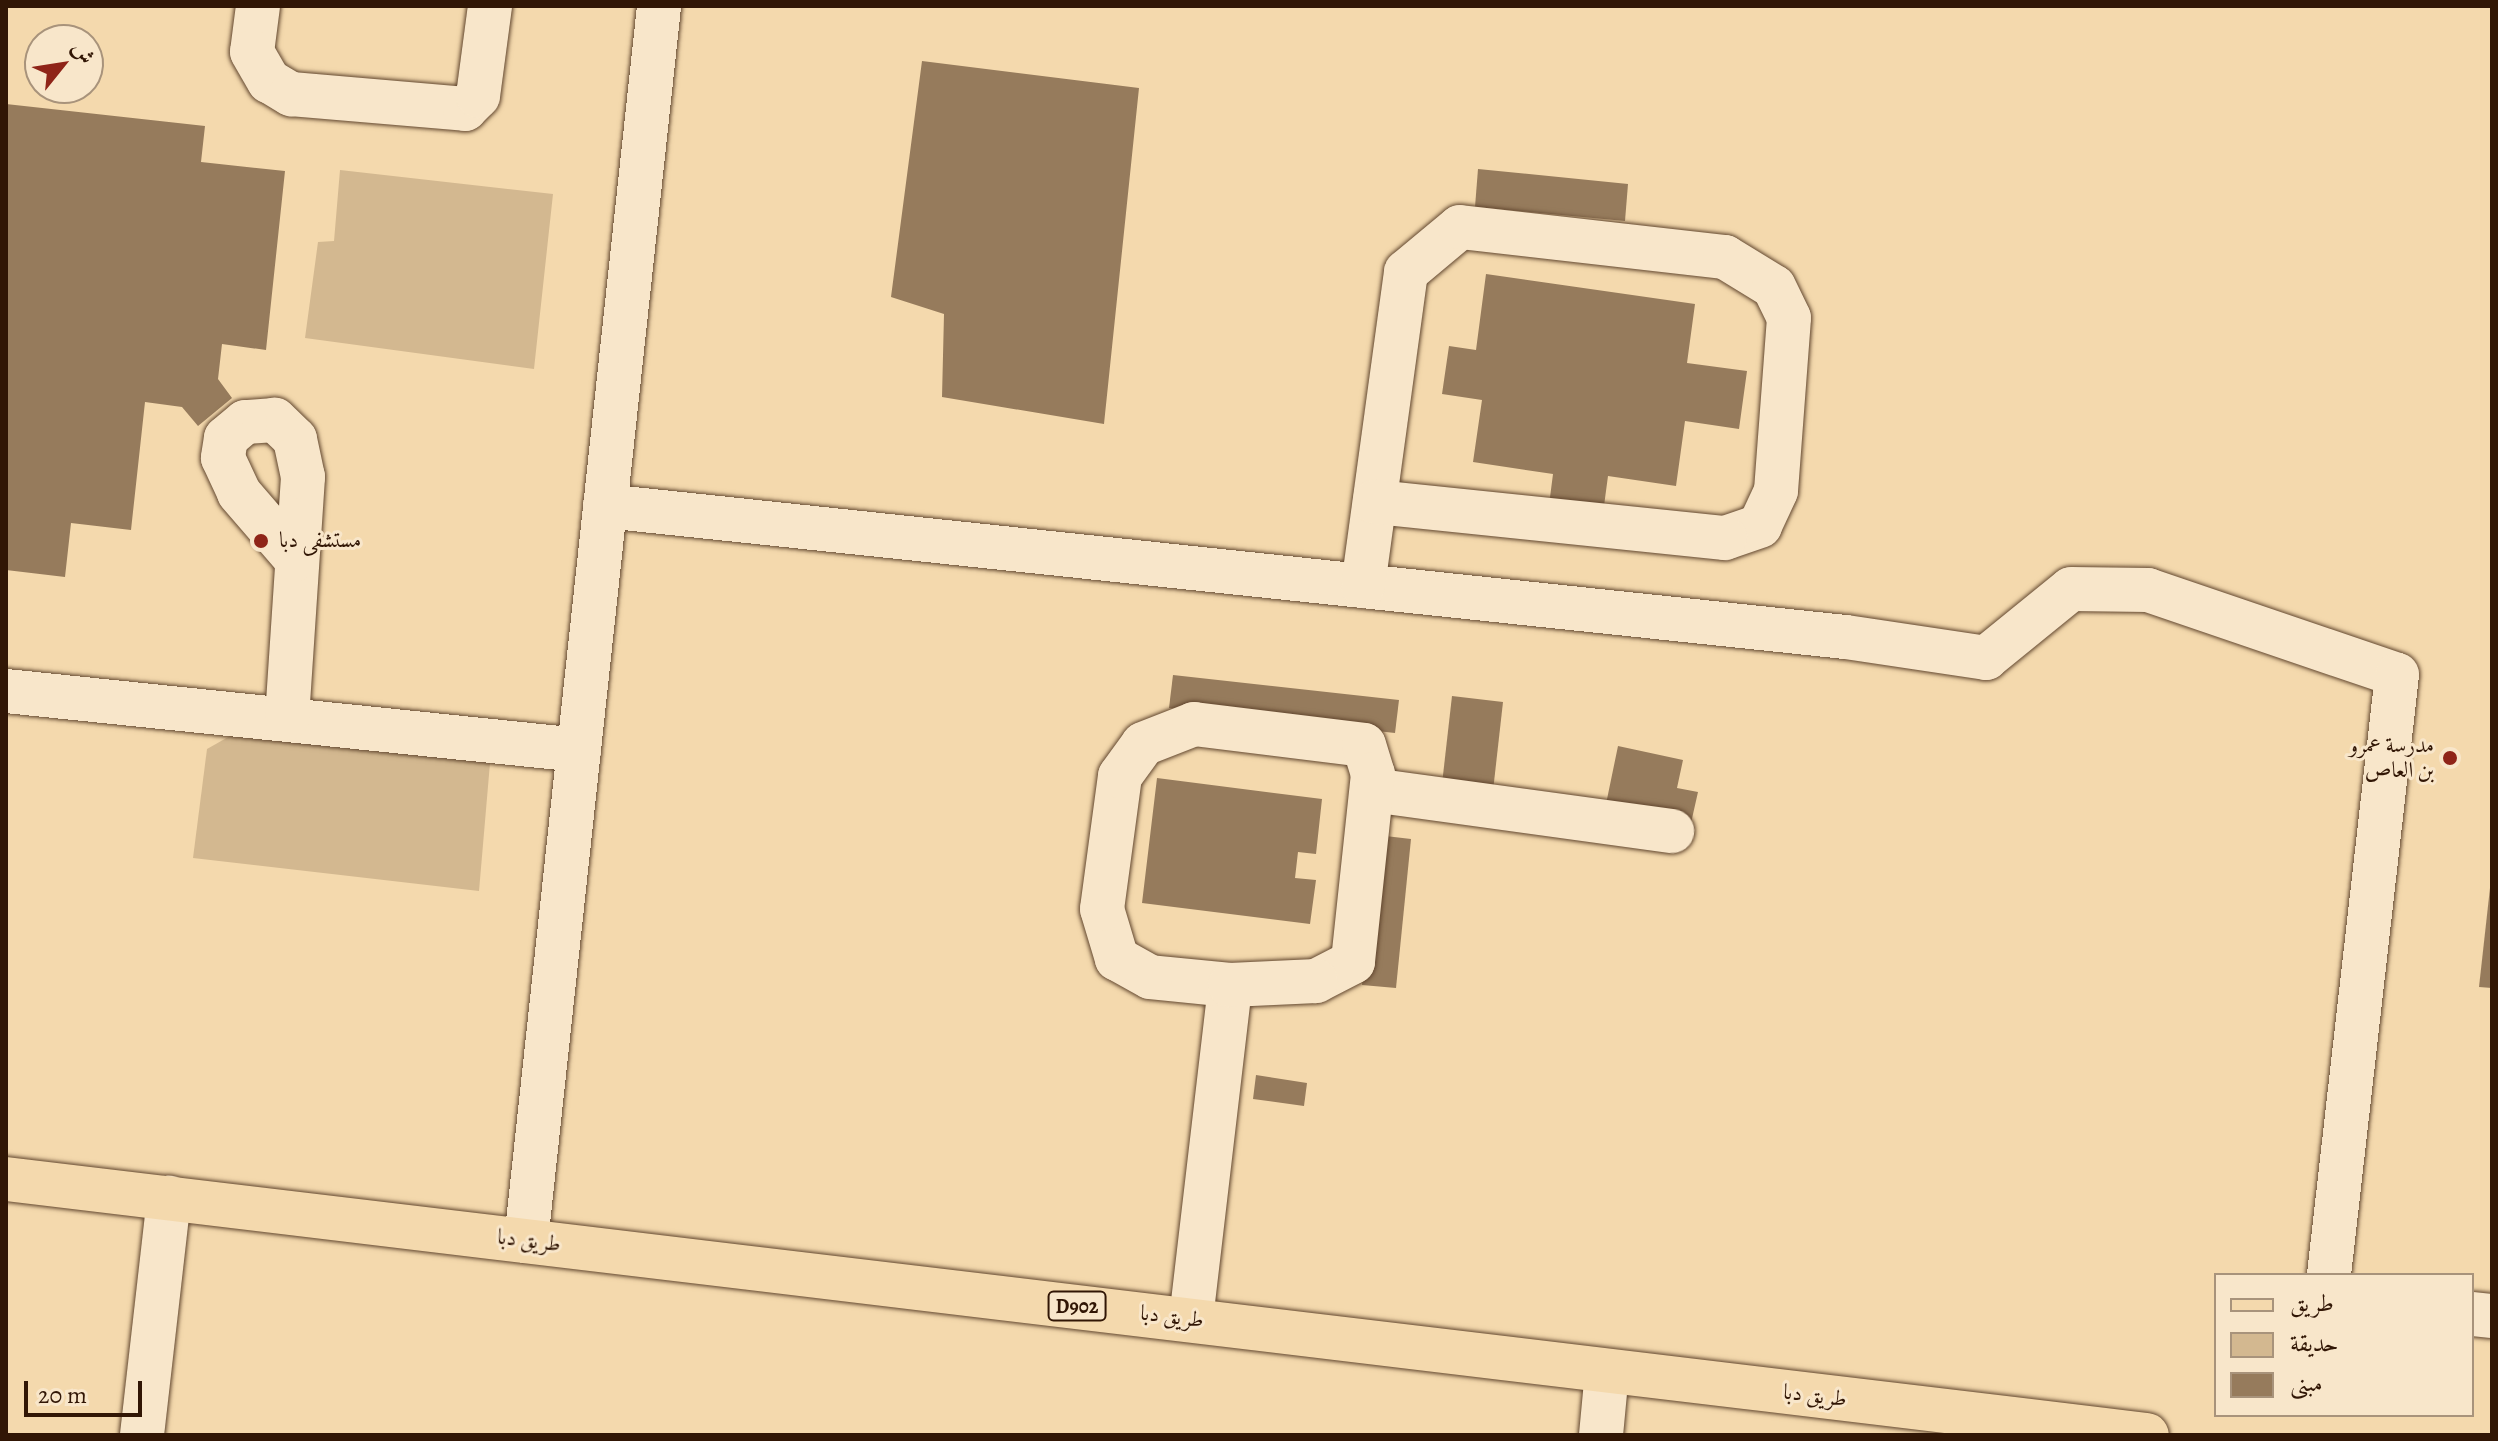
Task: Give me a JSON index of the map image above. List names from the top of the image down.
{
  "streets": {
    "main road": ["طريق دبا", "D902"]
  },
  "places": ["مستشفى دبا", "مدرسة عمرو بن العاص"],
  "legend": ["طريق", "حديقة", "مبنى"],
  "scale_bar": "20 m",
  "north": "top right"
}
